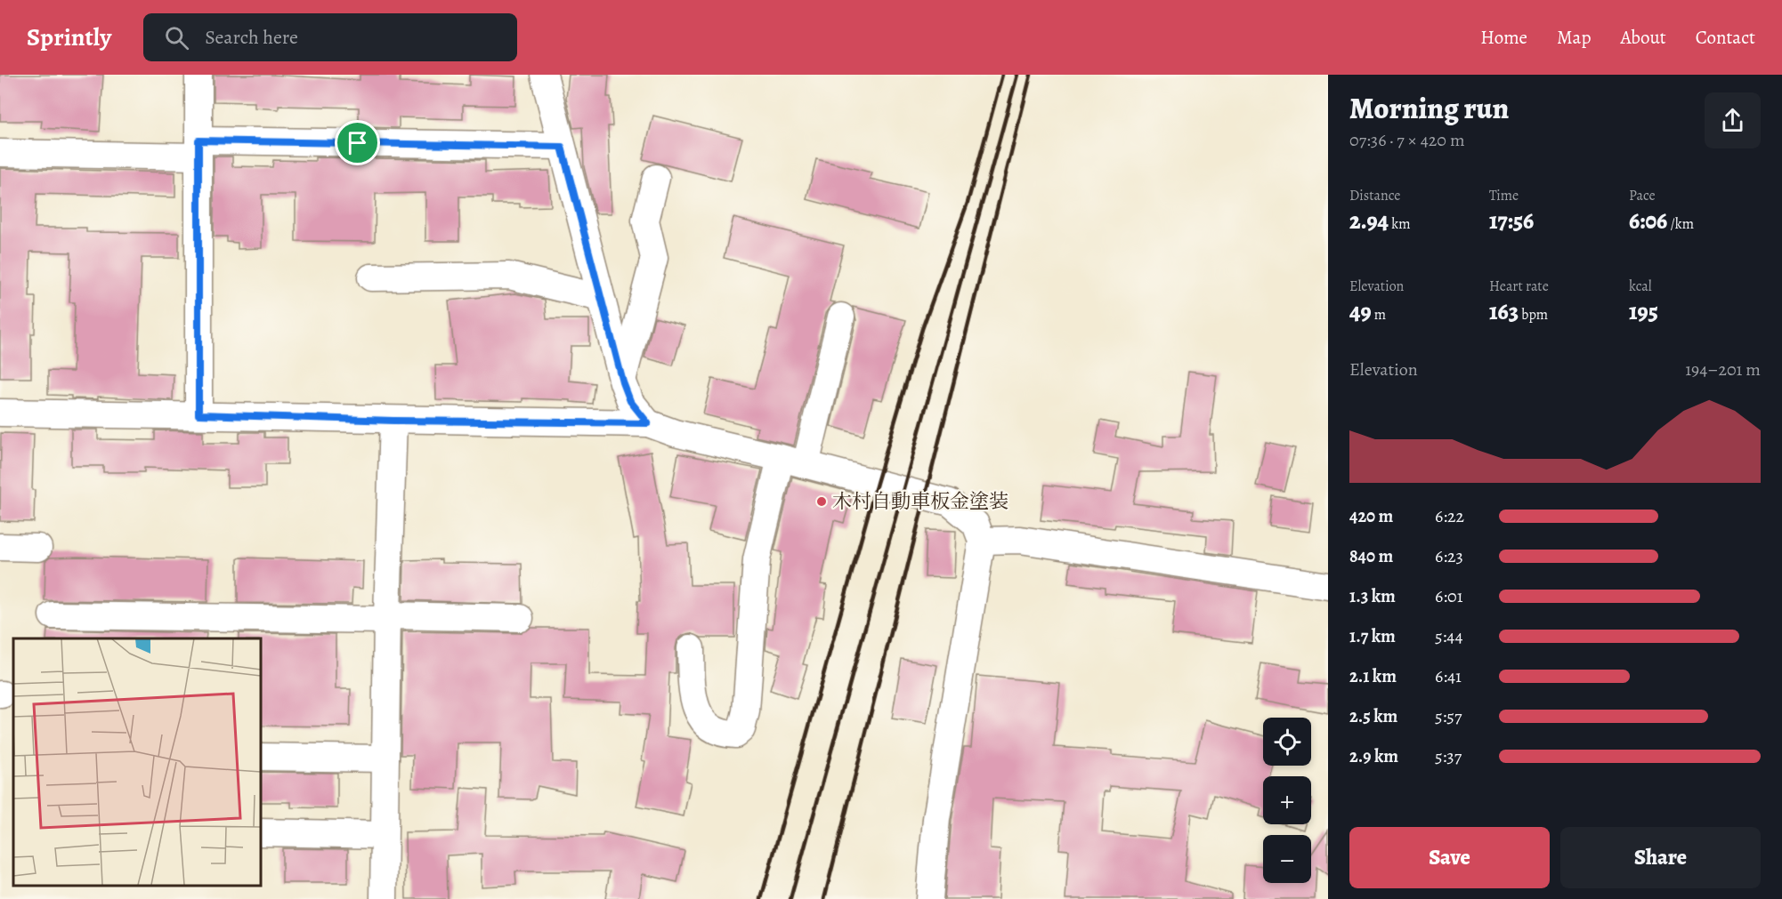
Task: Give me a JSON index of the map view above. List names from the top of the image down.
{
  "places": ["木村自動車板金塗装"],
  "page": {
    "header": "Sprintly",
    "search": "Search here",
    "nav": [
      "Home",
      "Map",
      "About",
      "Contact"
    ],
    "heading": ["Morning run", "07:36 · 7 × 420 m"],
    "stats": [
      ["Distance", "2.94 km"],
      ["Time", "17:56"],
      ["Pace", "6:06 /km"],
      ["Elevation", "49 m"],
      ["Heart rate", "163 bpm"],
      ["kcal", "195"]
    ],
    "chart": ["Elevation", "194–201 m"],
    "list": [
      {
        "name": "420 m",
        "note": "6:22"
      },
      {
        "name": "840 m",
        "note": "6:23"
      },
      {
        "name": "1.3 km",
        "note": "6:01"
      },
      {
        "name": "1.7 km",
        "note": "5:44"
      },
      {
        "name": "2.1 km",
        "note": "6:41"
      },
      {
        "name": "2.5 km",
        "note": "5:57"
      },
      {
        "name": "2.9 km",
        "note": "5:37"
      }
    ],
    "map_buttons": ["+", "−"],
    "buttons": ["Save", "Share"]
  }
}
